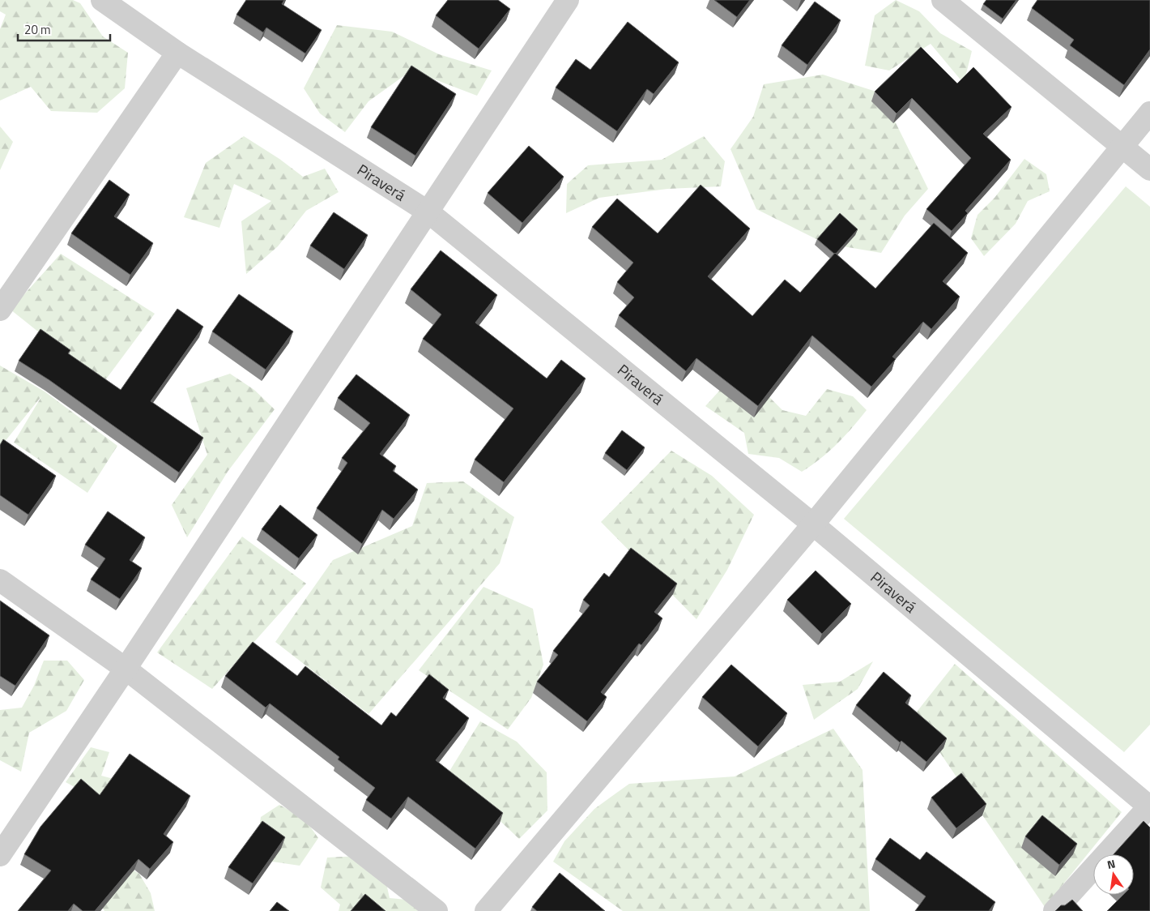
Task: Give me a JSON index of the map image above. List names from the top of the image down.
{
  "streets": {
    "street": ["Piraverá"]
  },
  "scale_bar": "20 m",
  "north": "top"
}
